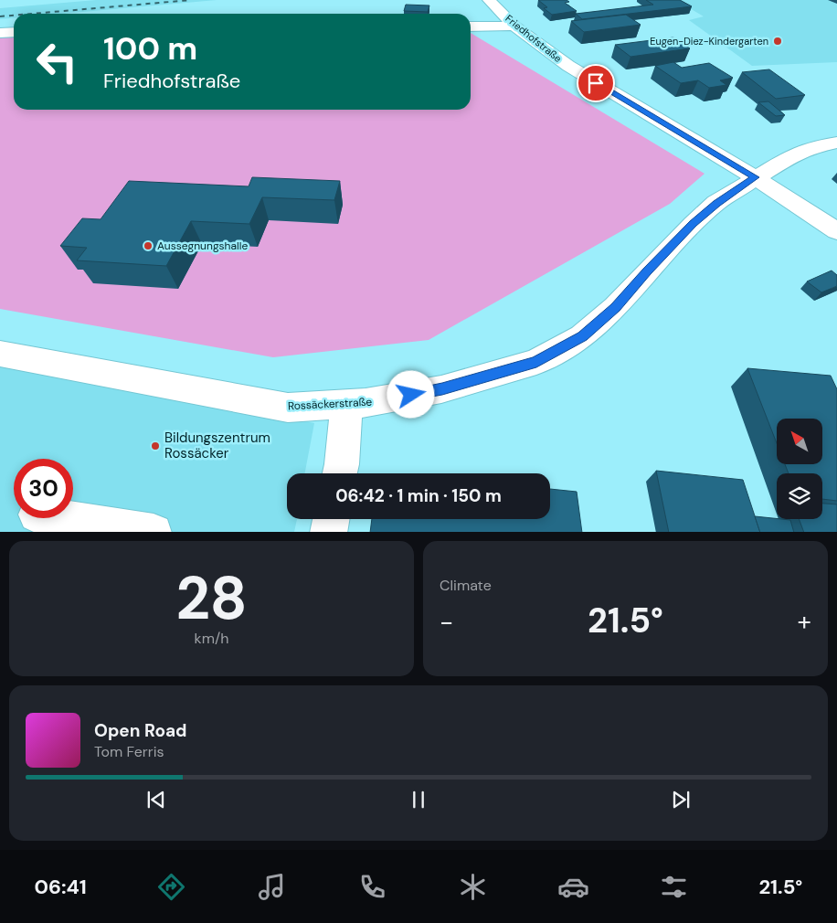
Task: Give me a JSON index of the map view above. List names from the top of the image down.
{
  "streets": {
    "street": ["Friedhofstraße", "Rossäckerstraße"]
  },
  "crossings": [
    ["Friedhofstraße", "Rossäckerstraße"]
  ],
  "places": ["Eugen-Diez-Kindergarten", "Aussegnungshalle", "Bildungszentrum Rossäcker"],
  "north": "top left",
  "page": {
    "turn": ["100 m", "Friedhofstraße"],
    "limit": "30",
    "trip": "06:42 · 1 min · 150 m",
    "tile": [
      ["28", "km/h"],
      "Climate"
    ],
    "heat": ["−", "21.5°", "+"],
    "song": ["Open Road", "Tom Ferris"],
    "tabs": ["06:41", "21.5°"]
  }
}
